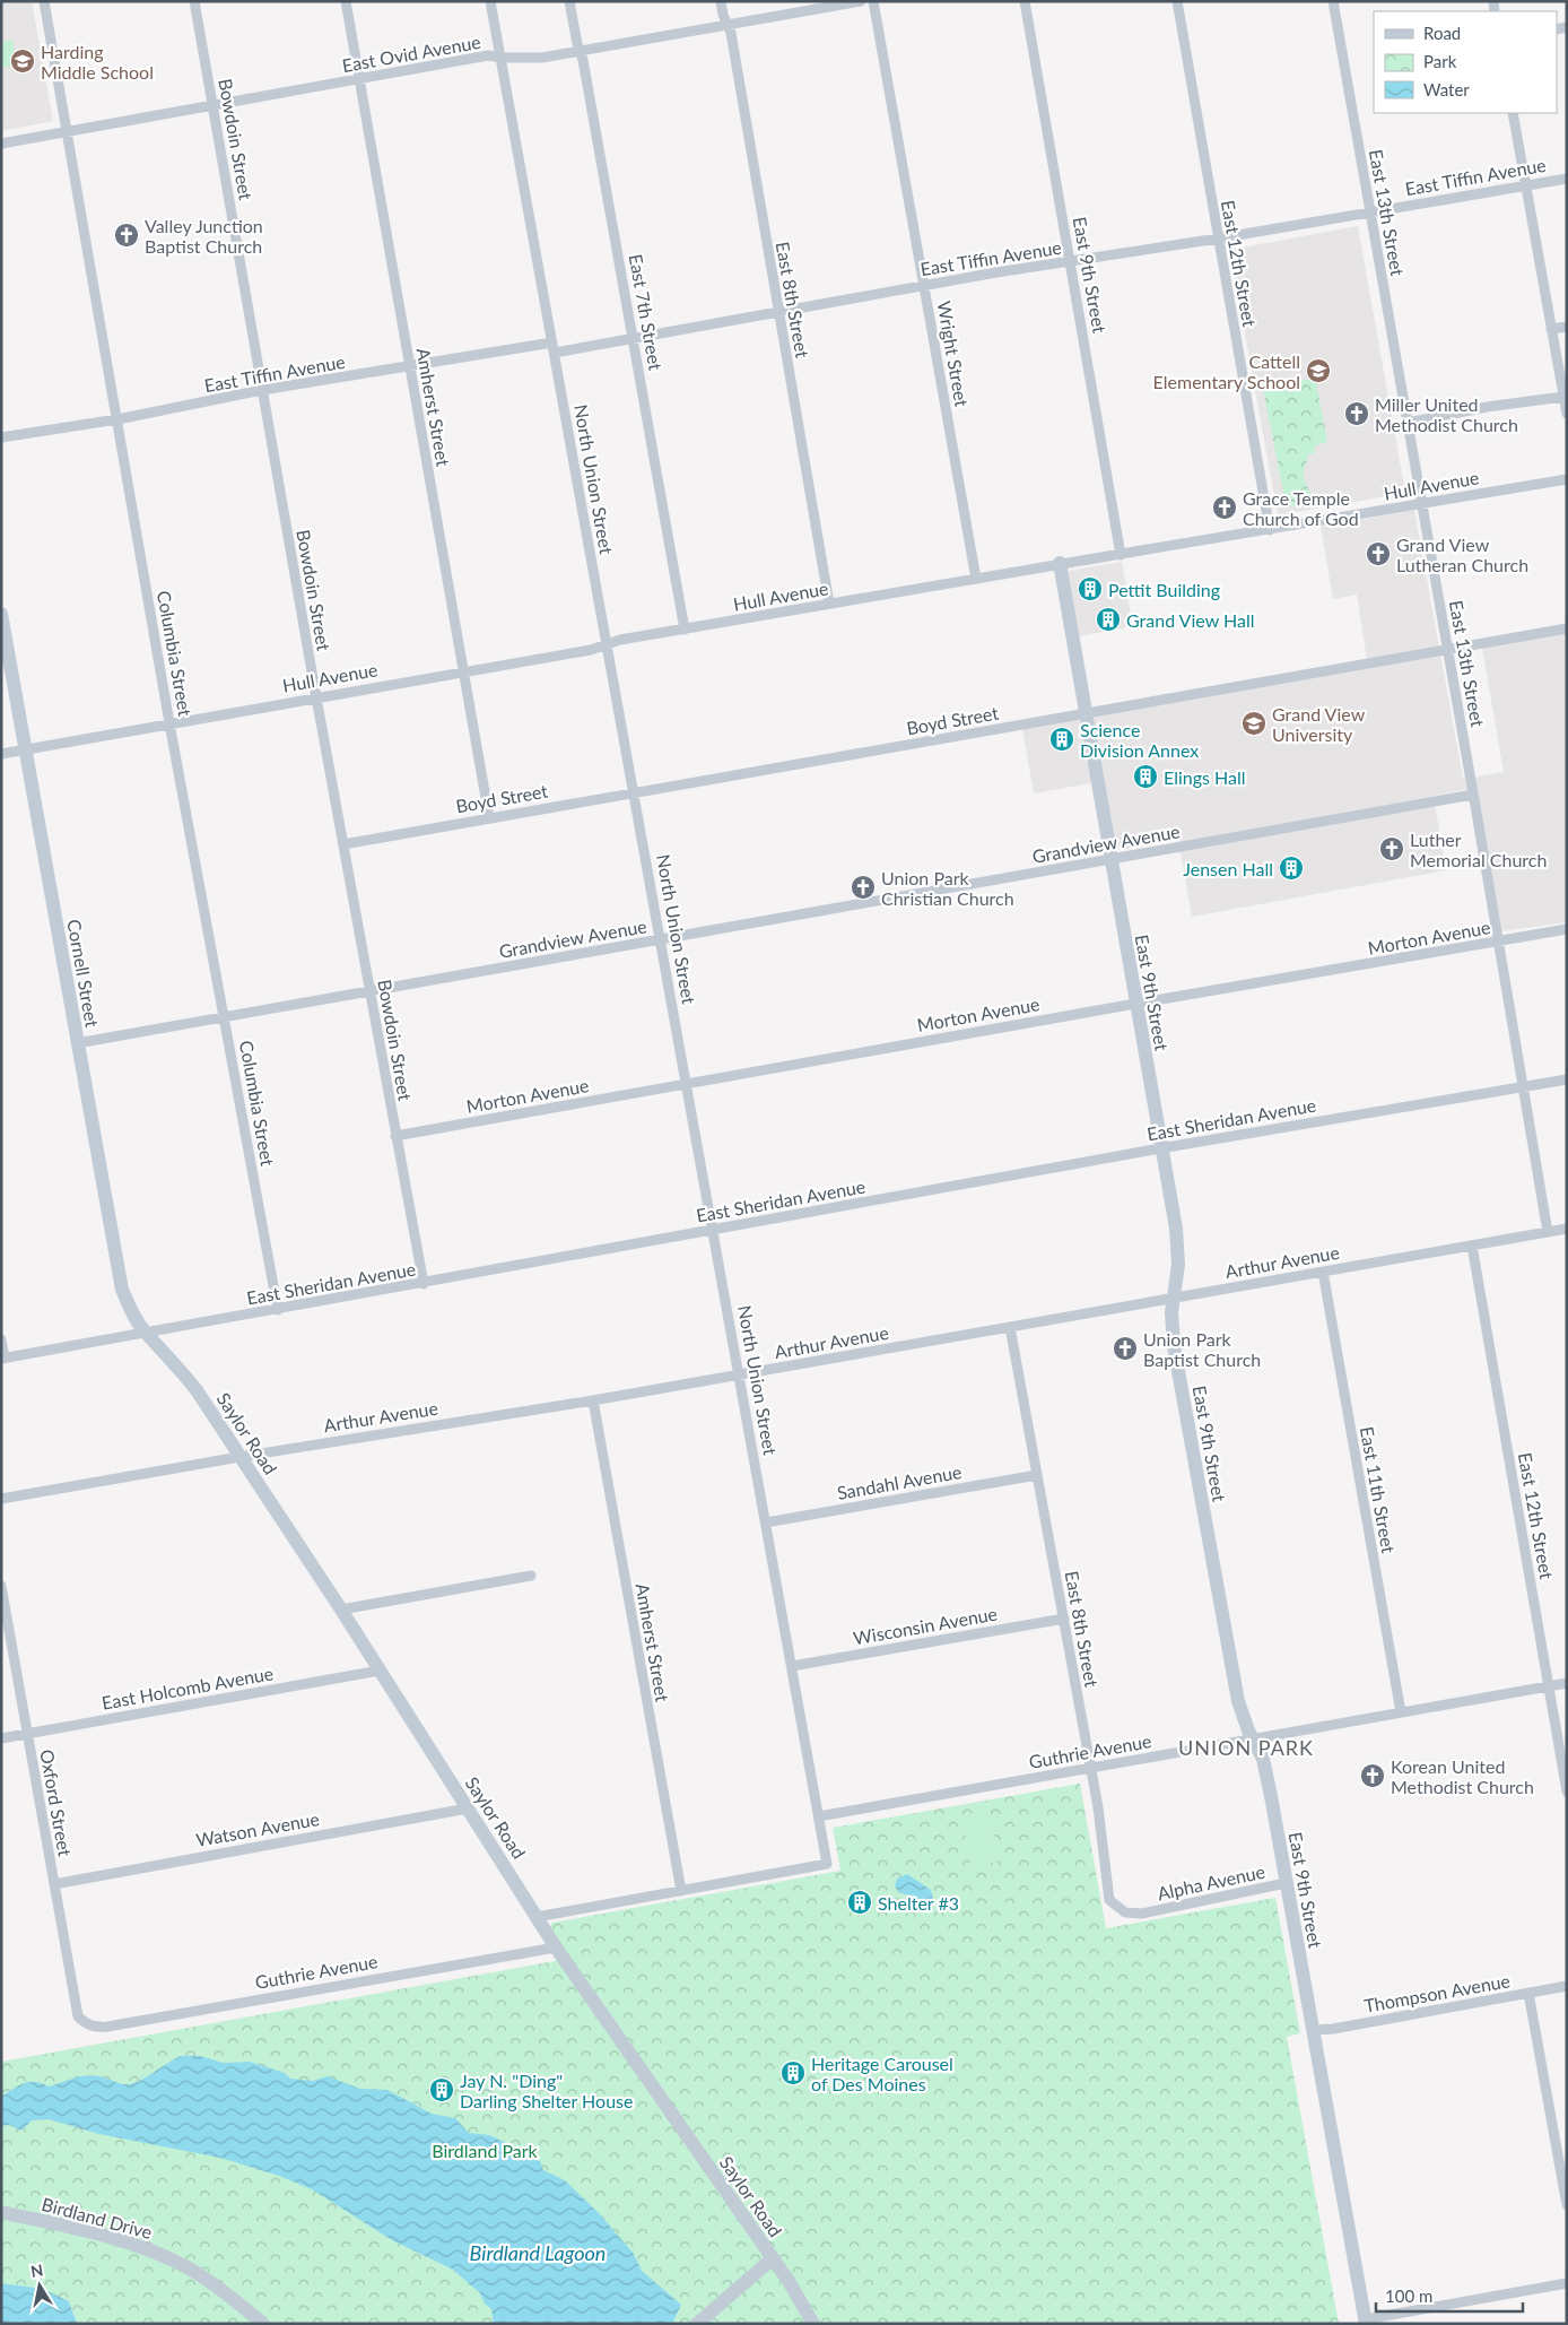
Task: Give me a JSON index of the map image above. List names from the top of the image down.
{
  "streets": {
    "street": [
      "East Ovid Avenue",
      "Bowdoin Street",
      "East Tiffin Avenue",
      "East 13th Street",
      "East 12th Street",
      "East 9th Street",
      "East 8th Street",
      "East 7th Street",
      "Wright Street",
      "Amherst Street",
      "North Union Street",
      "Hull Avenue",
      "Columbia Street",
      "Boyd Street",
      "Grandview Avenue",
      "Morton Avenue",
      "Cornell Street",
      "East Sheridan Avenue",
      "Arthur Avenue",
      "Saylor Road",
      "Sandahl Avenue",
      "East 11th Street",
      "Wisconsin Avenue",
      "East Holcomb Avenue",
      "Guthrie Avenue",
      "Oxford Street",
      "Watson Avenue",
      "Alpha Avenue",
      "Thompson Avenue",
      "Birdland Drive"
    ]
  },
  "crossings": [
    ["East Ovid Avenue", "Bowdoin Street"],
    ["East Ovid Avenue", "East 8th Street"],
    ["East Ovid Avenue", "East 7th Street"],
    ["East Ovid Avenue", "Amherst Street"],
    ["East Ovid Avenue", "North Union Street"],
    ["East Ovid Avenue", "Columbia Street"],
    ["Bowdoin Street", "East Tiffin Avenue"],
    ["Bowdoin Street", "Hull Avenue"],
    ["Bowdoin Street", "Boyd Street"],
    ["Bowdoin Street", "Grandview Avenue"],
    ["Bowdoin Street", "Morton Avenue"],
    ["Bowdoin Street", "East Sheridan Avenue"],
    ["East Tiffin Avenue", "East 13th Street"],
    ["East Tiffin Avenue", "East 12th Street"],
    ["East Tiffin Avenue", "East 9th Street"],
    ["East Tiffin Avenue", "East 8th Street"],
    ["East Tiffin Avenue", "East 7th Street"],
    ["East Tiffin Avenue", "Wright Street"],
    ["East Tiffin Avenue", "Amherst Street"],
    ["East Tiffin Avenue", "North Union Street"],
    ["East Tiffin Avenue", "Columbia Street"],
    ["East 13th Street", "Hull Avenue"],
    ["East 13th Street", "Boyd Street"],
    ["East 13th Street", "Grandview Avenue"],
    ["East 13th Street", "Morton Avenue"],
    ["East 13th Street", "East Sheridan Avenue"],
    ["East 13th Street", "Arthur Avenue"],
    ["East 12th Street", "Hull Avenue"],
    ["East 12th Street", "Arthur Avenue"],
    ["East 12th Street", "Guthrie Avenue"],
    ["East 9th Street", "Hull Avenue"],
    ["East 9th Street", "Boyd Street"],
    ["East 9th Street", "Grandview Avenue"],
    ["East 9th Street", "Morton Avenue"],
    ["East 9th Street", "East Sheridan Avenue"],
    ["East 9th Street", "Arthur Avenue"],
    ["East 9th Street", "Guthrie Avenue"],
    ["East 9th Street", "Alpha Avenue"],
    ["East 9th Street", "Thompson Avenue"],
    ["East 8th Street", "Hull Avenue"],
    ["East 8th Street", "Arthur Avenue"],
    ["East 8th Street", "Sandahl Avenue"],
    ["East 8th Street", "Wisconsin Avenue"],
    ["East 8th Street", "Guthrie Avenue"],
    ["East 8th Street", "Alpha Avenue"],
    ["East 7th Street", "Hull Avenue"],
    ["Wright Street", "Hull Avenue"],
    ["Amherst Street", "North Union Street"],
    ["Amherst Street", "Hull Avenue"],
    ["Amherst Street", "Boyd Street"],
    ["Amherst Street", "Arthur Avenue"],
    ["North Union Street", "Hull Avenue"],
    ["North Union Street", "Boyd Street"],
    ["North Union Street", "Grandview Avenue"],
    ["North Union Street", "Morton Avenue"],
    ["North Union Street", "East Sheridan Avenue"],
    ["North Union Street", "Arthur Avenue"],
    ["North Union Street", "Sandahl Avenue"],
    ["North Union Street", "Wisconsin Avenue"],
    ["North Union Street", "Guthrie Avenue"],
    ["Hull Avenue", "Columbia Street"],
    ["Hull Avenue", "Cornell Street"],
    ["Columbia Street", "Grandview Avenue"],
    ["Columbia Street", "East Sheridan Avenue"],
    ["Grandview Avenue", "Cornell Street"],
    ["Cornell Street", "East Sheridan Avenue"],
    ["Cornell Street", "Saylor Road"],
    ["East Sheridan Avenue", "Saylor Road"],
    ["Arthur Avenue", "Saylor Road"],
    ["Arthur Avenue", "East 11th Street"],
    ["Saylor Road", "East Holcomb Avenue"],
    ["Saylor Road", "Guthrie Avenue"],
    ["Saylor Road", "Watson Avenue"],
    ["East 11th Street", "Guthrie Avenue"],
    ["East Holcomb Avenue", "Oxford Street"],
    ["Guthrie Avenue", "Oxford Street"],
    ["Oxford Street", "Watson Avenue"]
  ],
  "districts": ["UNION PARK"],
  "water": ["Birdland Lagoon"],
  "parks": ["Birdland Park"],
  "places": {
    "school or university": ["Harding Middle School", "Cattell Elementary School", "Grand View University"],
    "church": [
      "Valley Junction Baptist Church",
      "Miller United Methodist Church",
      "Grace Temple Church of God",
      "Grand View Lutheran Church",
      "Luther Memorial Church",
      "Union Park Christian Church",
      "Union Park Baptist Church",
      "Korean United Methodist Church"
    ],
    "building": [
      "Pettit Building",
      "Grand View Hall",
      "Science Division Annex",
      "Elings Hall",
      "Jensen Hall",
      "Shelter #3",
      "Heritage Carousel of Des Moines",
      "Jay N. \"Ding\" Darling Shelter House"
    ]
  },
  "legend": ["Road", "Park", "Water"],
  "scale_bar": "100 m",
  "north": "top"
}
